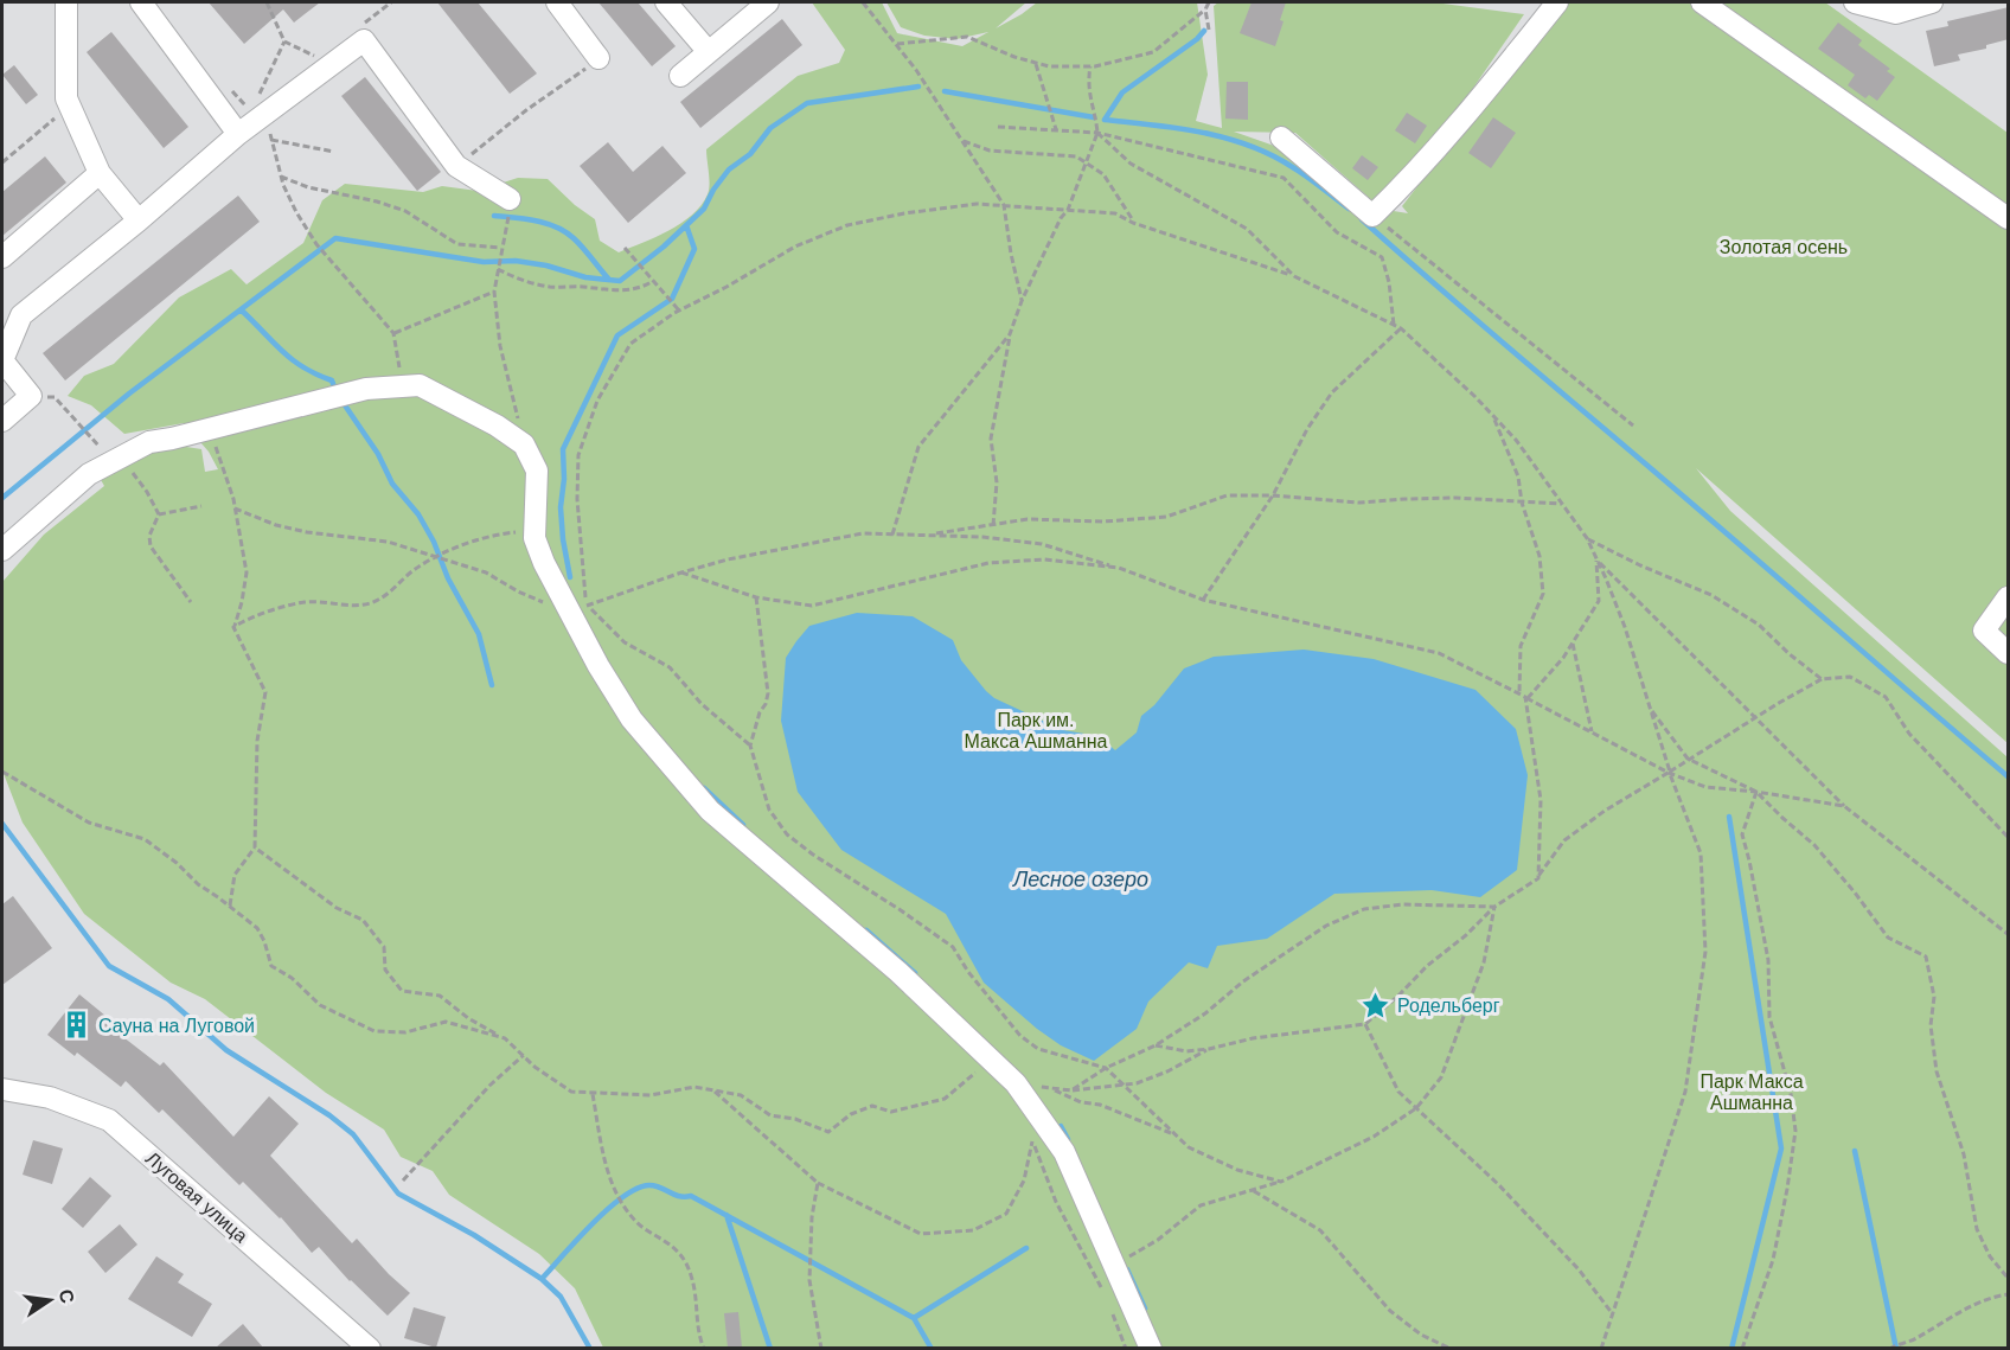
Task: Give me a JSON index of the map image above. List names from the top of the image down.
{
  "streets": {
    "street": ["Луговая улица"]
  },
  "water": ["Лесное озеро"],
  "parks": ["Золотая осень", "Парк им. Макса Ашманна", "Парк Макса Ашманна"],
  "places": {
    "place": ["Родельберг"],
    "building": ["Сауна на Луговой"]
  },
  "north": "right"
}
